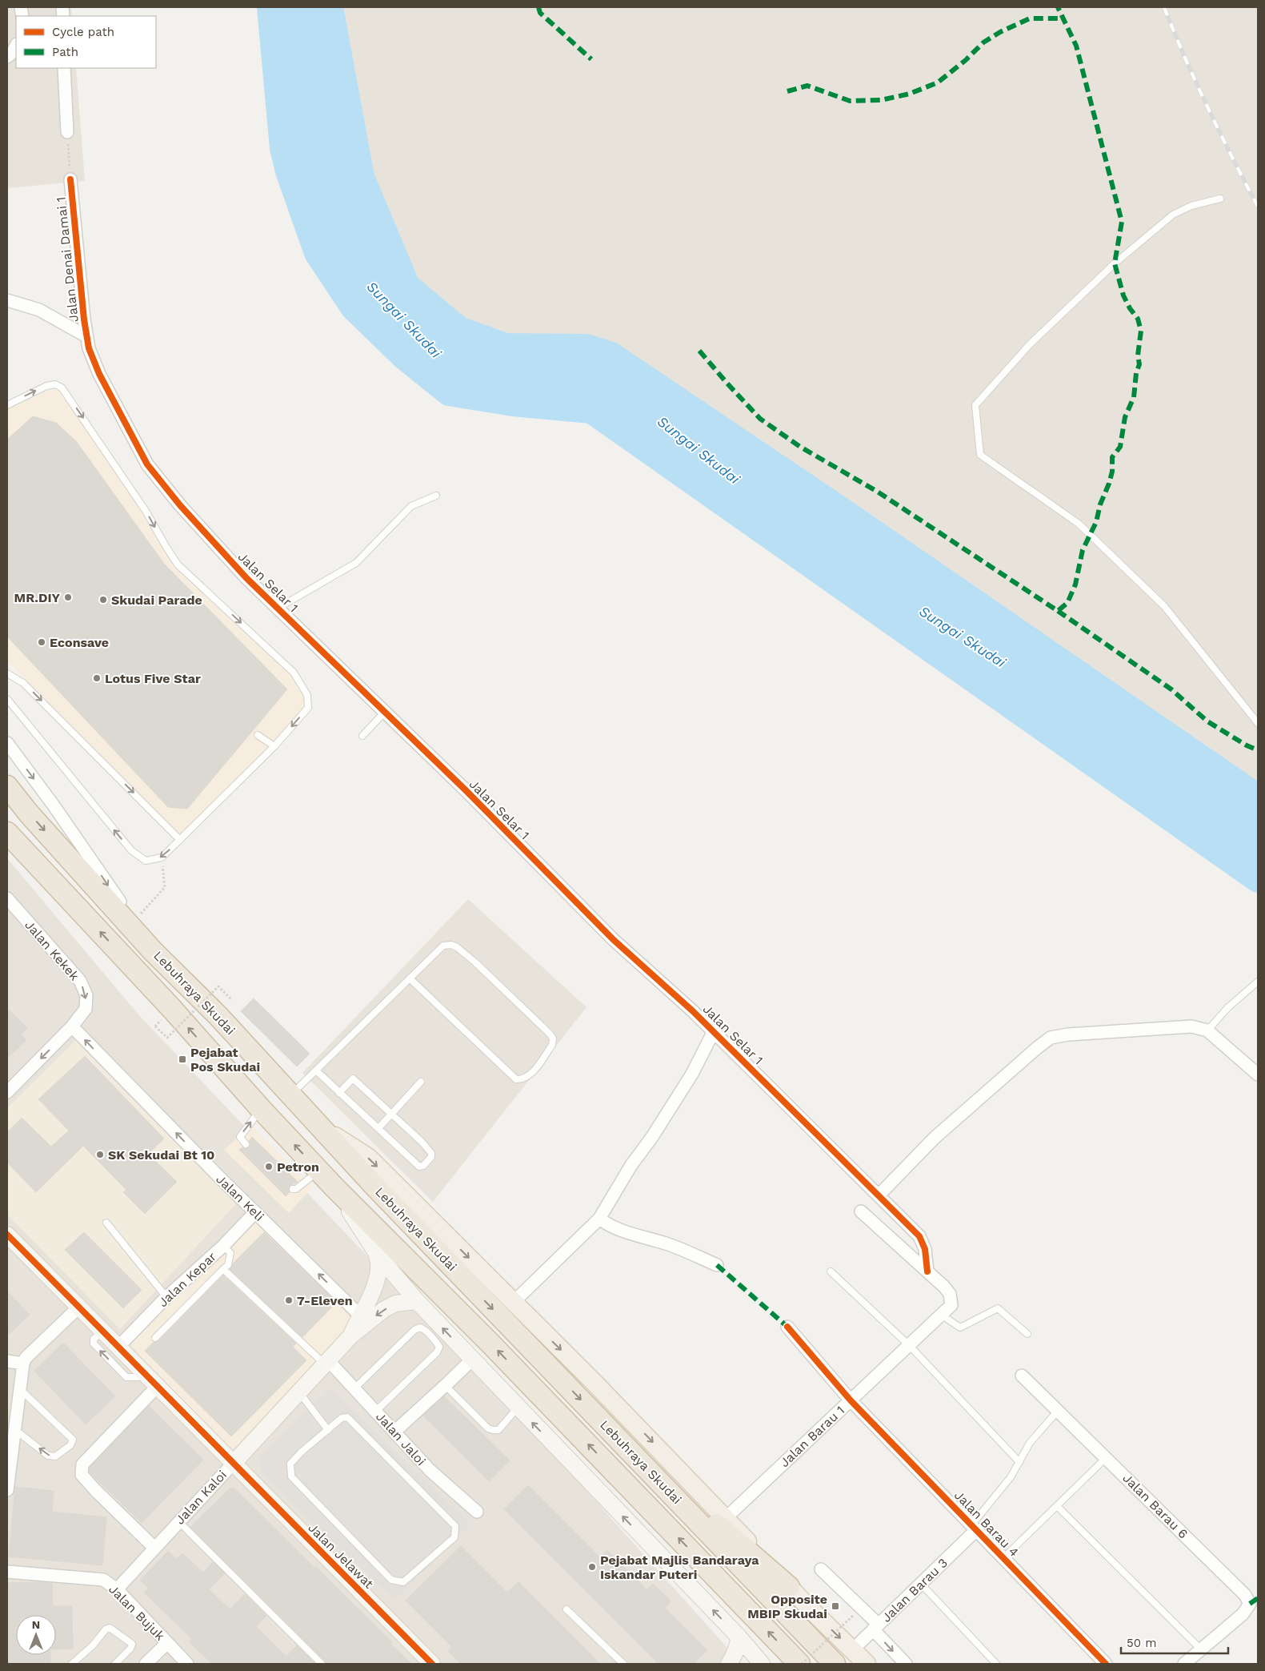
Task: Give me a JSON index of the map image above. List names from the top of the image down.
{
  "streets": {
    "highway": ["Lebuhraya Skudai"],
    "street": [
      "Jalan Denai Damai 1",
      "Jalan Selar 1",
      "Jalan Kekek",
      "Jalan Keli",
      "Jalan Kepar",
      "Jalan Barau 1",
      "Jalan Jaloi",
      "Jalan Kaloi",
      "Jalan Barau 6",
      "Jalan Barau 4",
      "Jalan Jelawat",
      "Jalan Barau 3",
      "Jalan Bujuk"
    ]
  },
  "crossings": [
    ["Jalan Denai Damai 1", "Jalan Selar 1"],
    ["Jalan Selar 1", "Jalan Barau 1"],
    ["Jalan Kekek", "Jalan Keli"],
    ["Jalan Keli", "Jalan Kepar"],
    ["Jalan Keli", "Jalan Kaloi"],
    ["Jalan Kepar", "Jalan Jelawat"],
    ["Jalan Barau 1", "Jalan Barau 4"],
    ["Jalan Jaloi", "Jalan Kaloi"],
    ["Jalan Kaloi", "Jalan Jelawat"],
    ["Jalan Kaloi", "Jalan Bujuk"],
    ["Jalan Barau 4", "Jalan Barau 3"]
  ],
  "one_way": ["Jalan Keli"],
  "water": ["Sungai Skudai"],
  "places": {
    "other": [
      "MR.DIY",
      "Skudai Parade",
      "Econsave",
      "Lotus Five Star",
      "SK Sekudai Bt 10",
      "Petron",
      "7-Eleven",
      "Pejabat Majlis Bandaraya Iskandar Puteri"
    ],
    "transit": ["Pejabat Pos Skudai", "Opposite MBIP Skudai"]
  },
  "legend": ["Cycle path", "Path"],
  "scale_bar": "50 m",
  "north": "top"
}
